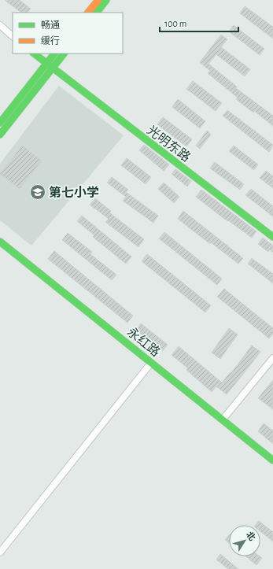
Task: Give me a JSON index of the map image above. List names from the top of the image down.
{
  "streets": {
    "street": ["光明东路", "永红路"]
  },
  "places": {
    "school or university": ["第七小学"]
  },
  "legend": ["畅通", "缓行"],
  "scale_bar": "100 m",
  "north": "top right"
}
